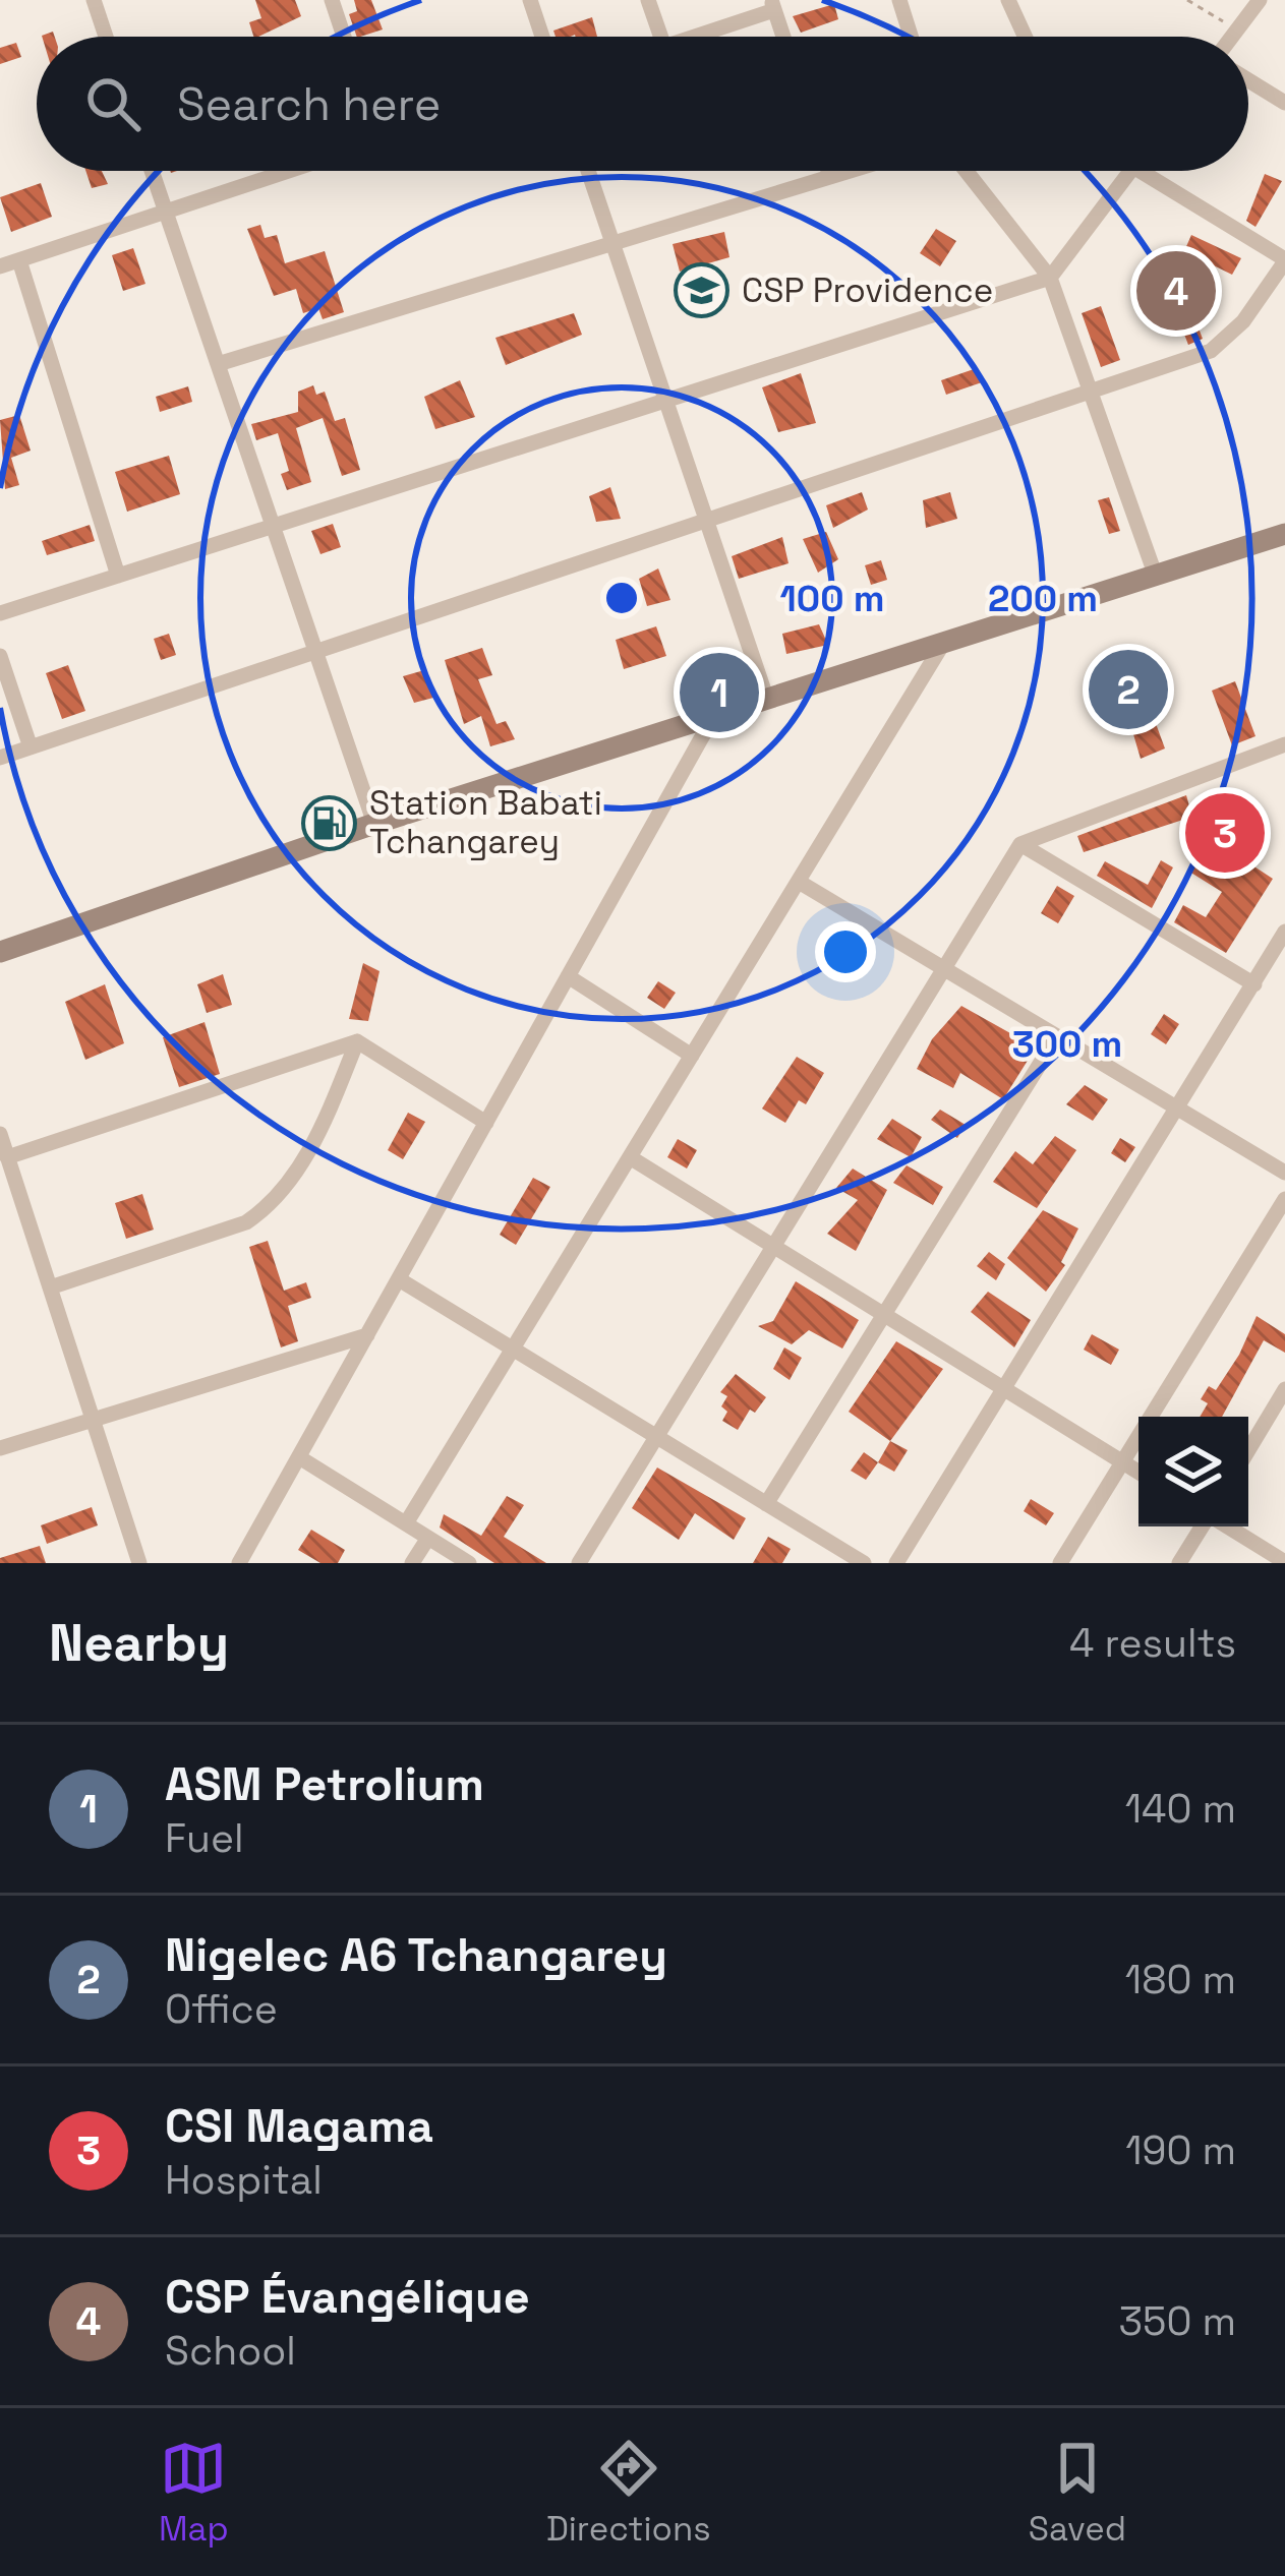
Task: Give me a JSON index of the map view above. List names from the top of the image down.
{
  "places": {
    "school or university": ["CSP Providence"],
    "fuel station": ["Station Babati Tchangarey"]
  },
  "page": {
    "search": "Search here",
    "pins": [
      "4",
      "2",
      "1",
      "3"
    ],
    "heading": ["Nearby", "4 results"],
    "list": [
      {
        "mark": "1",
        "name": "ASM Petrolium",
        "note": "Fuel",
        "value": "140 m"
      },
      {
        "mark": "2",
        "name": "Nigelec A6 Tchangarey",
        "note": "Office",
        "value": "180 m"
      },
      {
        "mark": "3",
        "name": "CSI Magama",
        "note": "Hospital",
        "value": "190 m"
      },
      {
        "mark": "4",
        "name": "CSP Évangélique",
        "note": "School",
        "value": "350 m"
      }
    ],
    "nav": ["Map", "Directions", "Saved"]
  },
  "rings": ["100 m", "200 m", "300 m"]
}
